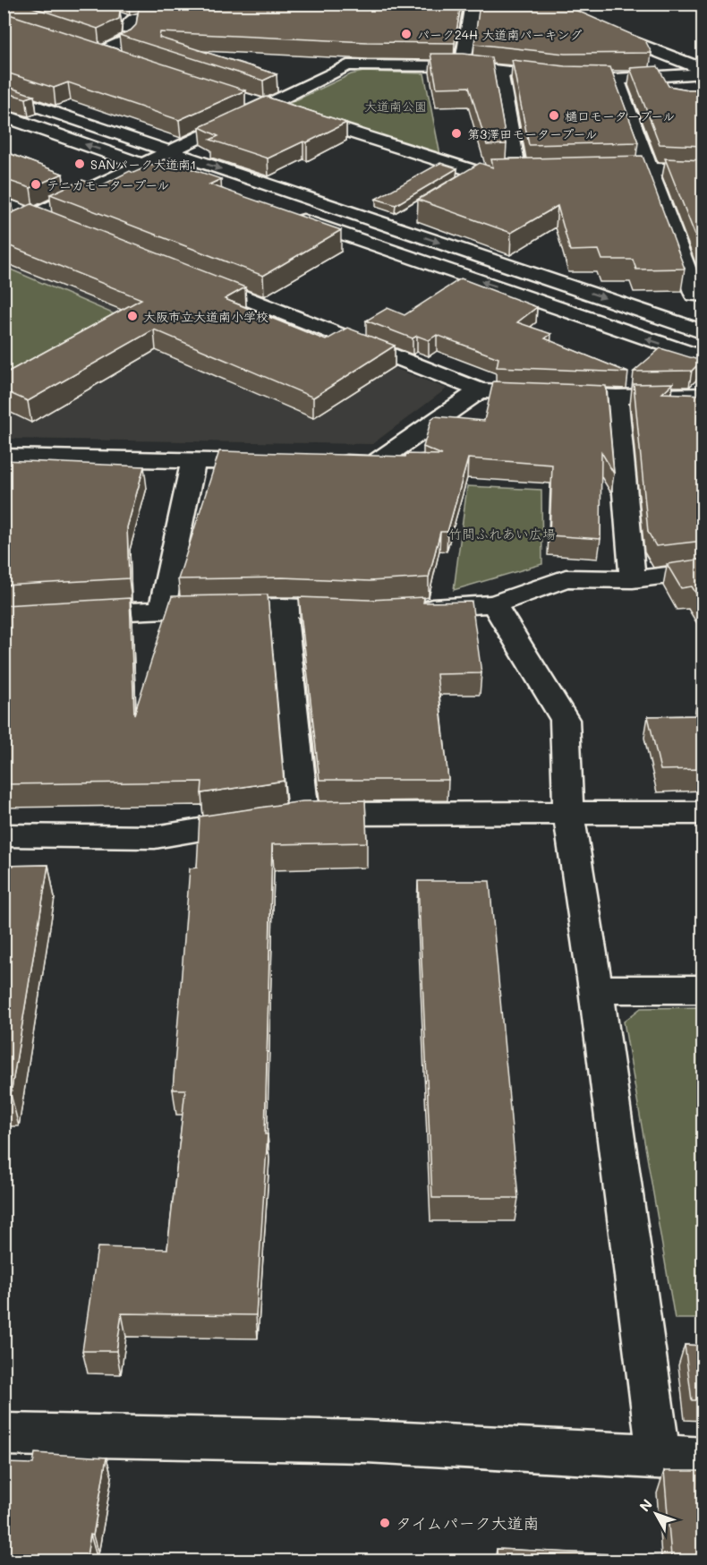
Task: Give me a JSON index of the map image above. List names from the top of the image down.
{
  "parks": ["大道南公園", "竹間ふれあい広場"],
  "places": [
    "パーク24H 大道南パーキング",
    "樋口モータープール",
    "第3澤田モータープール",
    "SANパーク大道南1",
    "テニカモータープール",
    "大阪市立大道南小学校",
    "タイムパーク大道南"
  ],
  "north": "top left"
}
